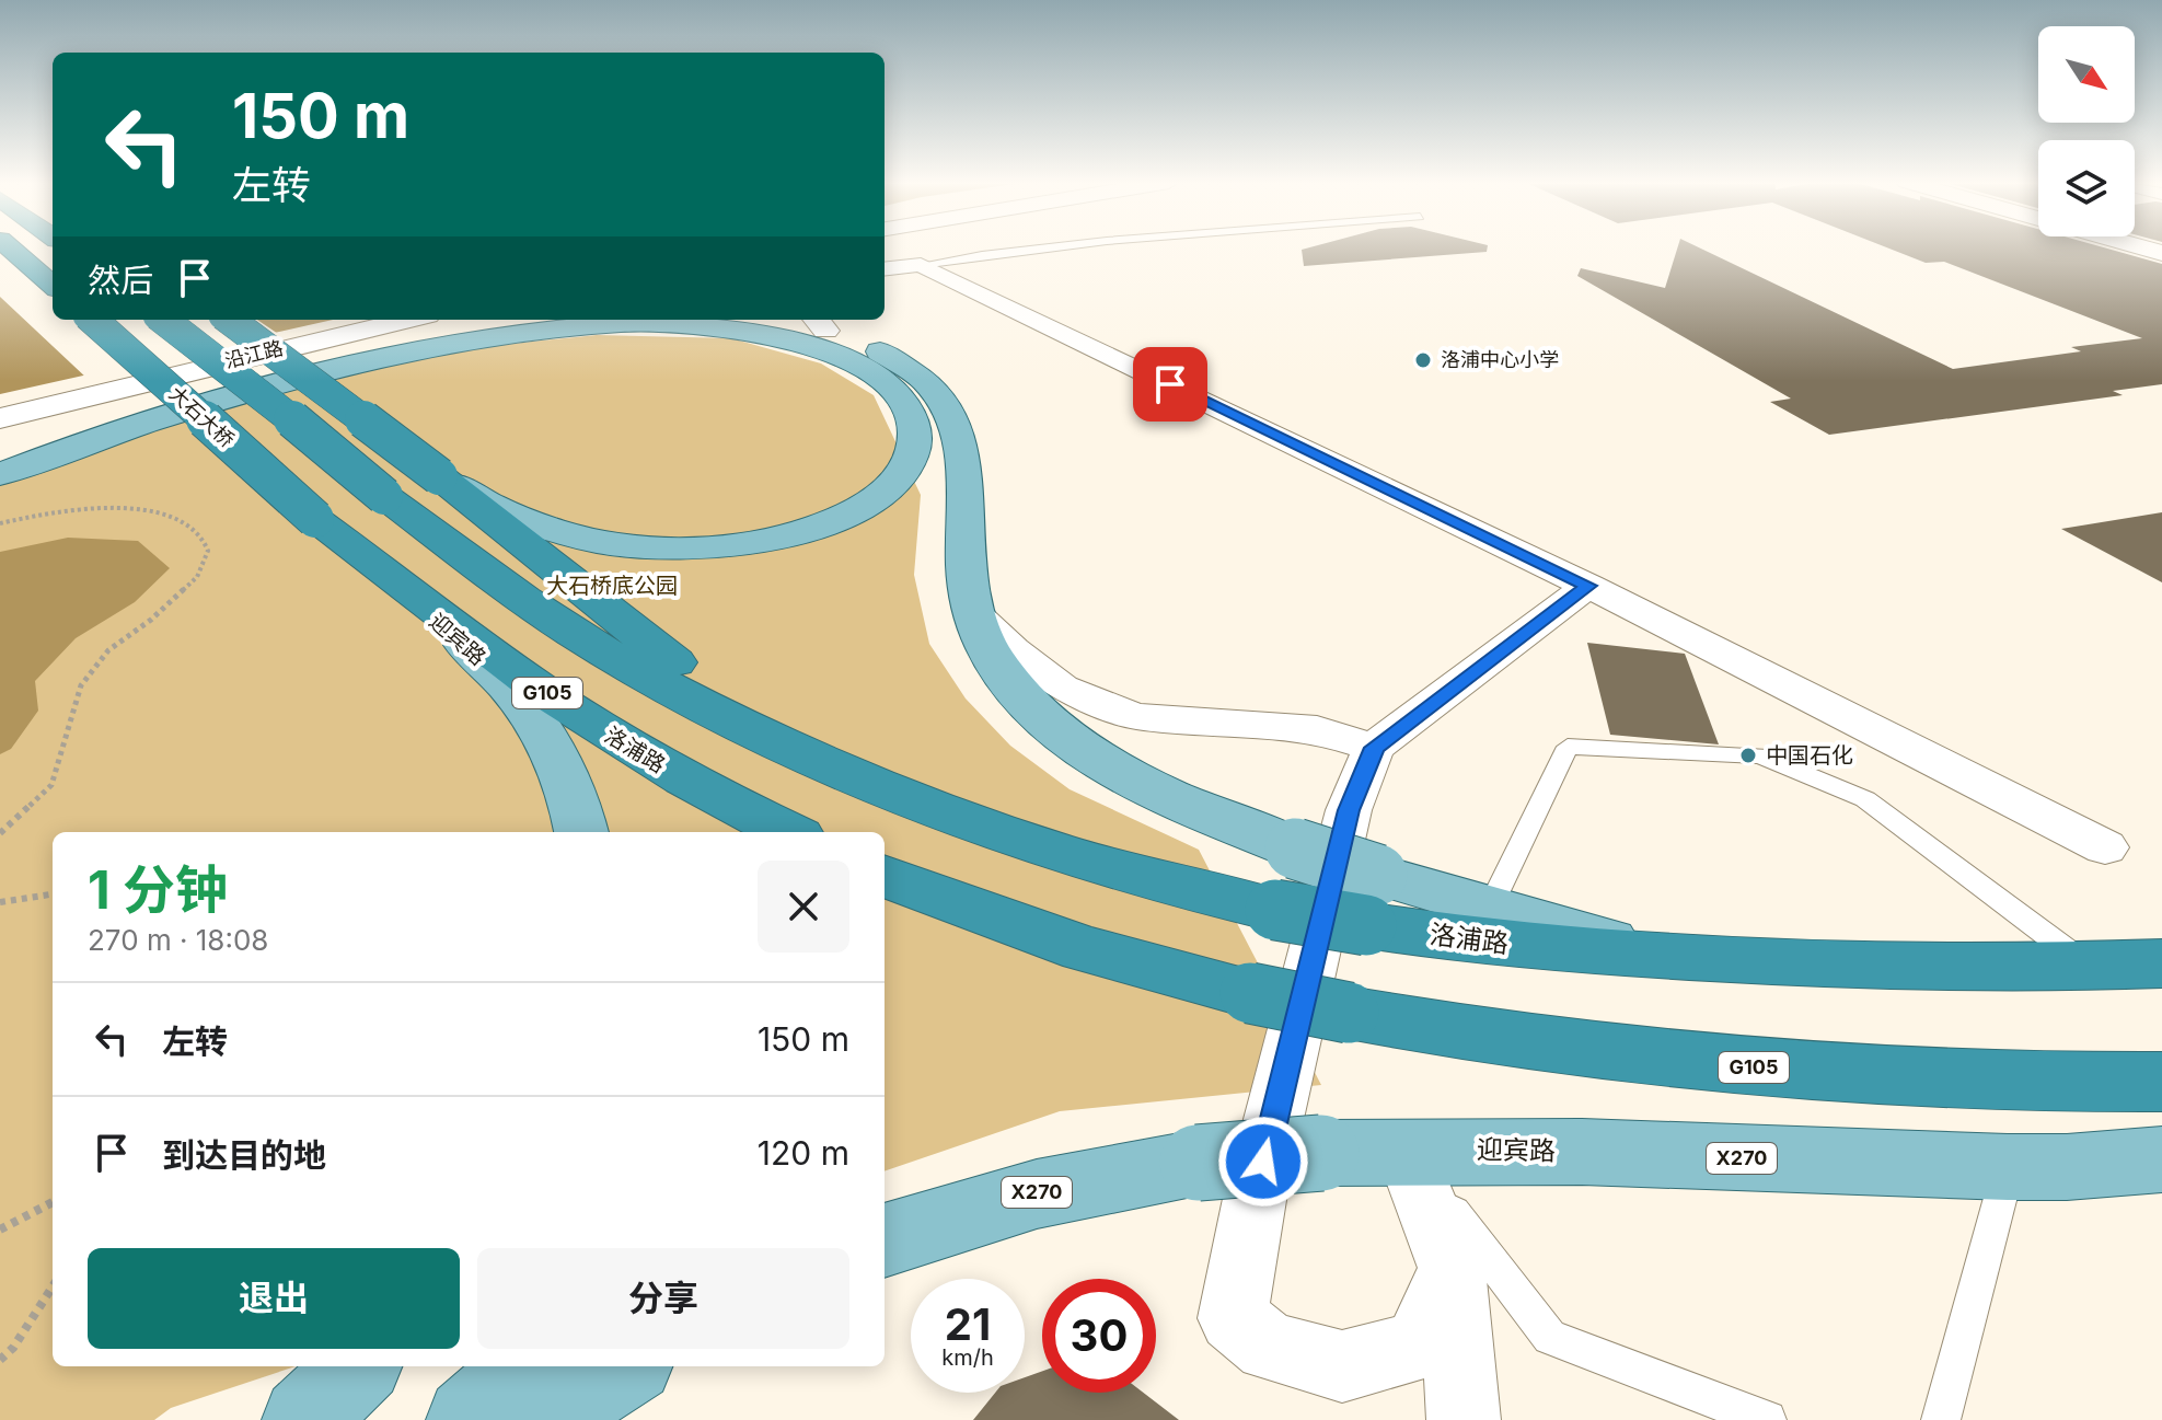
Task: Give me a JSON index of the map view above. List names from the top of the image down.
{
  "streets": {
    "highway": ["大石大桥", "G105", "洛浦路"],
    "main road": ["迎宾路", "X270"],
    "street": ["沿江路"]
  },
  "crossings": [
    ["大石大桥", "迎宾路"],
    ["大石大桥", "洛浦路"],
    ["迎宾路", "洛浦路"]
  ],
  "parks": ["大石桥底公园"],
  "places": ["洛浦中心小学", "中国石化"],
  "north": "bottom right",
  "page": {
    "turn": ["150 m", "左转"],
    "then": "然后",
    "heading": ["1 分钟", "270 m · 18:08"],
    "list": [
      {
        "name": "左转",
        "value": "150 m"
      },
      {
        "name": "到达目的地",
        "value": "120 m"
      }
    ],
    "buttons": ["退出", "分享"],
    "speed": "21 km/h",
    "limit": "30"
  }
}
